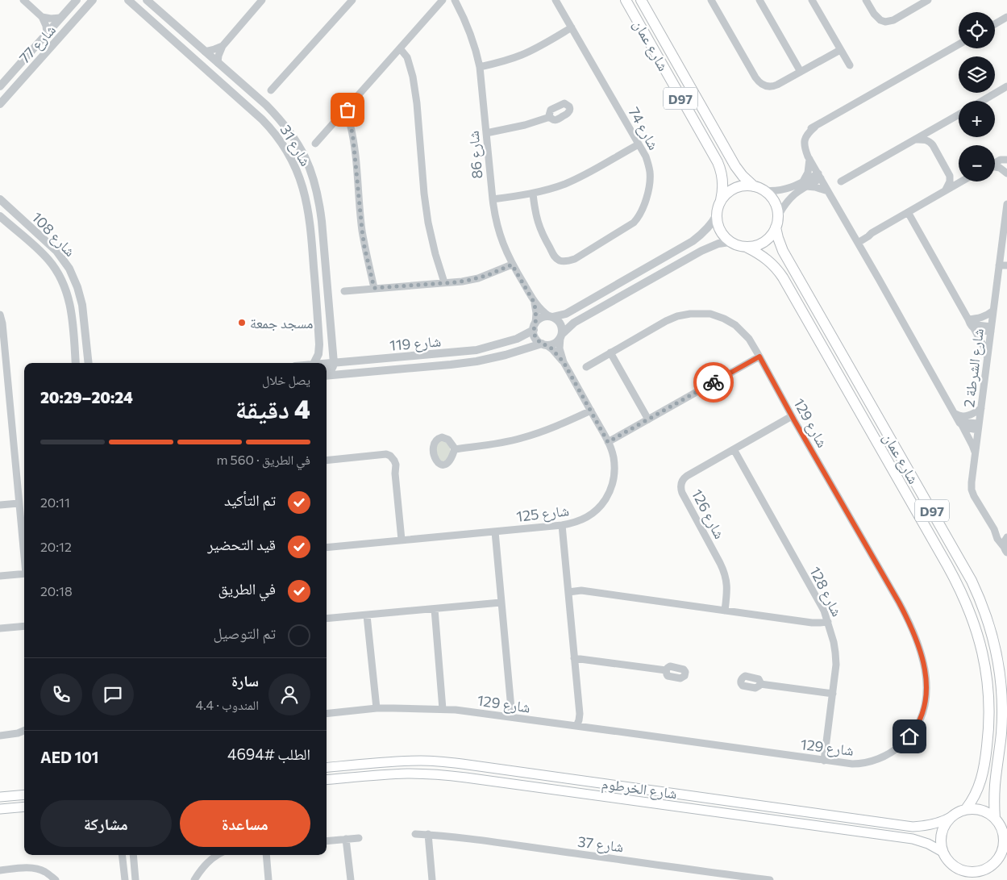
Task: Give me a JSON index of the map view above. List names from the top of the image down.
{
  "streets": {
    "main road": ["شارع عمان", "D97", "شارع الخرطوم"],
    "street": [
      "شارع 77",
      "شارع 74",
      "شارع 31",
      "شارع 86",
      "شارع 108",
      "شارع 119",
      "شارع الشرطة 2",
      "شارع 129",
      "شارع 125",
      "شارع 126",
      "شارع 128",
      "شارع 37"
    ]
  },
  "crossings": [
    ["شارع عمان", "شارع الخرطوم"],
    ["شارع 31", "شارع 119"],
    ["شارع 86", "شارع 119"],
    ["شارع 86", "شارع 125"],
    ["شارع 119", "شارع 125"],
    ["شارع 129", "شارع 126"],
    ["شارع 129", "شارع 128"],
    ["شارع 126", "شارع 128"]
  ],
  "places": ["مسجد جمعة"],
  "page": {
    "map_buttons": ["+", "−"],
    "heading": ["4 دقيقة", "يصل خلال", "20:24–20:29"],
    "panel": [
      "سارة",
      "المندوب · 4.4",
      "الطلب #4694",
      "AED 101"
    ],
    "bar": "في الطريق · 560 m",
    "list": [
      ["تم التأكيد", "20:11"],
      ["قيد التحضير", "20:12"],
      ["في الطريق", "20:18"],
      "تم التوصيل"
    ],
    "buttons": ["مساعدة", "مشاركة"]
  }
}
